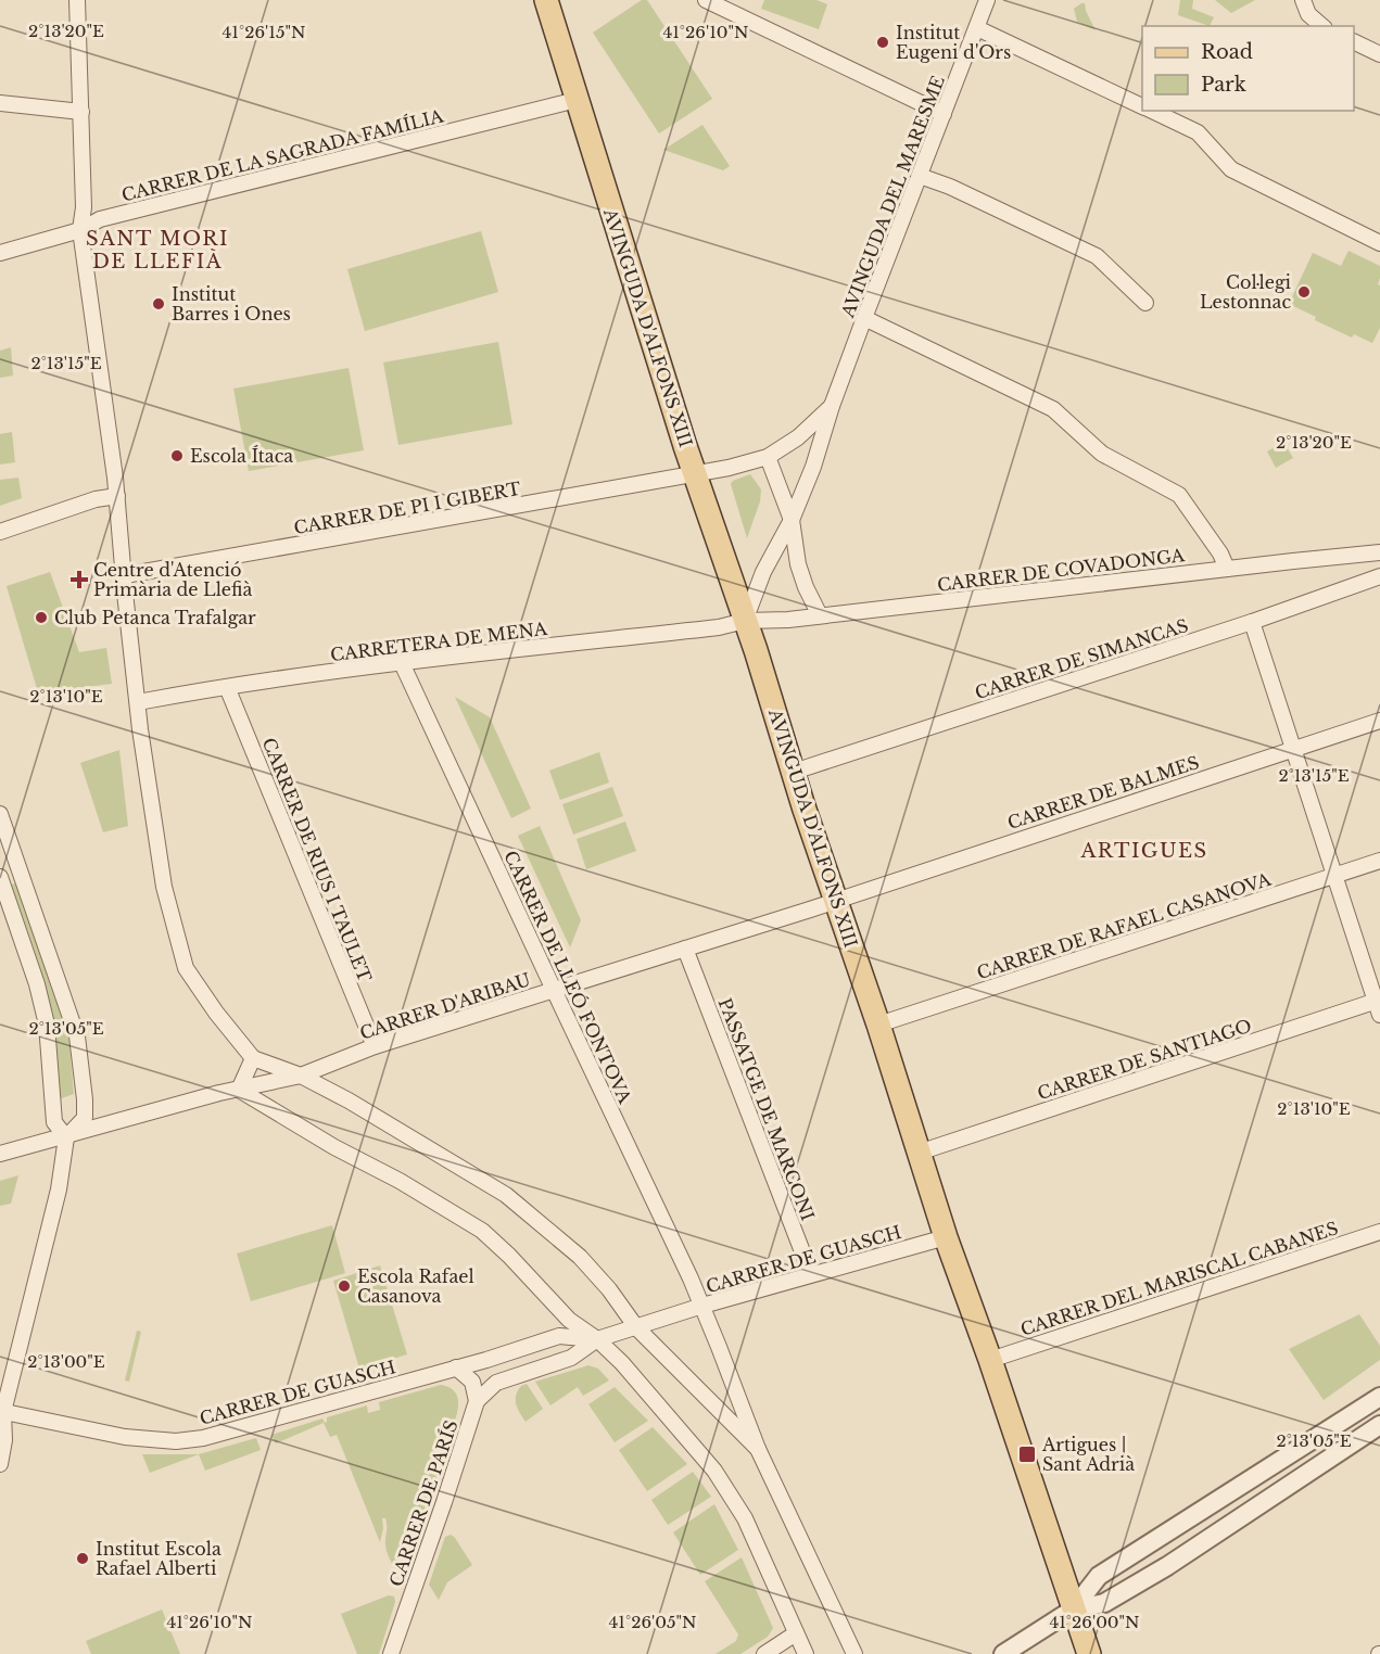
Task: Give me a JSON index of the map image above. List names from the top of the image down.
{
  "streets": {
    "main road": ["AVINGUDA D'ALFONS XIII"],
    "street": [
      "CARRER DE LA SAGRADA FAMÍLIA",
      "AVINGUDA DEL MARESME",
      "CARRER DE PI I GIBERT",
      "CARRER DE COVADONGA",
      "CARRETERA DE MENA",
      "CARRER DE SIMANCAS",
      "CARRER DE BALMES",
      "CARRER DE RIUS I TAULET",
      "CARRER DE RAFAEL CASANOVA",
      "CARRER DE LLEÓ FONTOVA",
      "CARRER D'ARIBAU",
      "CARRER DE SANTIAGO",
      "PASSATGE DE MARCONI",
      "CARRER DE GUASCH",
      "CARRER DEL MARISCAL CABANES",
      "CARRER DE PARÍS"
    ]
  },
  "crossings": [
    ["CARRER DE LA SAGRADA FAMÍLIA", "AVINGUDA D'ALFONS XIII"],
    ["AVINGUDA DEL MARESME", "AVINGUDA D'ALFONS XIII"],
    ["AVINGUDA DEL MARESME", "CARRER DE PI I GIBERT"],
    ["AVINGUDA DEL MARESME", "CARRER DE COVADONGA"],
    ["AVINGUDA DEL MARESME", "CARRETERA DE MENA"],
    ["AVINGUDA D'ALFONS XIII", "CARRER DE PI I GIBERT"],
    ["AVINGUDA D'ALFONS XIII", "CARRER DE COVADONGA"],
    ["AVINGUDA D'ALFONS XIII", "CARRETERA DE MENA"],
    ["AVINGUDA D'ALFONS XIII", "CARRER DE SIMANCAS"],
    ["AVINGUDA D'ALFONS XIII", "CARRER DE BALMES"],
    ["AVINGUDA D'ALFONS XIII", "CARRER DE RAFAEL CASANOVA"],
    ["AVINGUDA D'ALFONS XIII", "CARRER D'ARIBAU"],
    ["AVINGUDA D'ALFONS XIII", "CARRER DE SANTIAGO"],
    ["AVINGUDA D'ALFONS XIII", "CARRER DE GUASCH"],
    ["AVINGUDA D'ALFONS XIII", "CARRER DEL MARISCAL CABANES"],
    ["CARRER DE COVADONGA", "CARRETERA DE MENA"],
    ["CARRETERA DE MENA", "CARRER DE RIUS I TAULET"],
    ["CARRETERA DE MENA", "CARRER DE LLEÓ FONTOVA"],
    ["CARRER DE BALMES", "CARRER D'ARIBAU"],
    ["CARRER DE RIUS I TAULET", "CARRER D'ARIBAU"],
    ["CARRER DE LLEÓ FONTOVA", "CARRER D'ARIBAU"],
    ["CARRER DE LLEÓ FONTOVA", "CARRER DE GUASCH"],
    ["CARRER D'ARIBAU", "PASSATGE DE MARCONI"],
    ["PASSATGE DE MARCONI", "CARRER DE GUASCH"],
    ["CARRER DE GUASCH", "CARRER DE PARÍS"]
  ],
  "districts": ["SANT MORI DE LLEFIÀ", "ARTIGUES"],
  "places": {
    "other": [
      "Institut Eugeni d'Ors",
      "Col·legi Lestonnac",
      "Institut Barres i Ones",
      "Escola Ítaca",
      "Club Petanca Trafalgar",
      "Escola Rafael Casanova",
      "Institut Escola Rafael Alberti"
    ],
    "health": ["Centre d'Atenció Primària de Llefià"],
    "transit": ["Artigues | Sant Adrià"]
  },
  "legend": ["Road", "Park"],
  "coordinates": [
    "2°13'20\"E",
    "41°26'15\"N",
    "41°26'10\"N",
    "2°13'15\"E",
    "2°13'10\"E",
    "2°13'05\"E",
    "2°13'00\"E",
    "41°26'05\"N",
    "41°26'00\"N"
  ]
}
